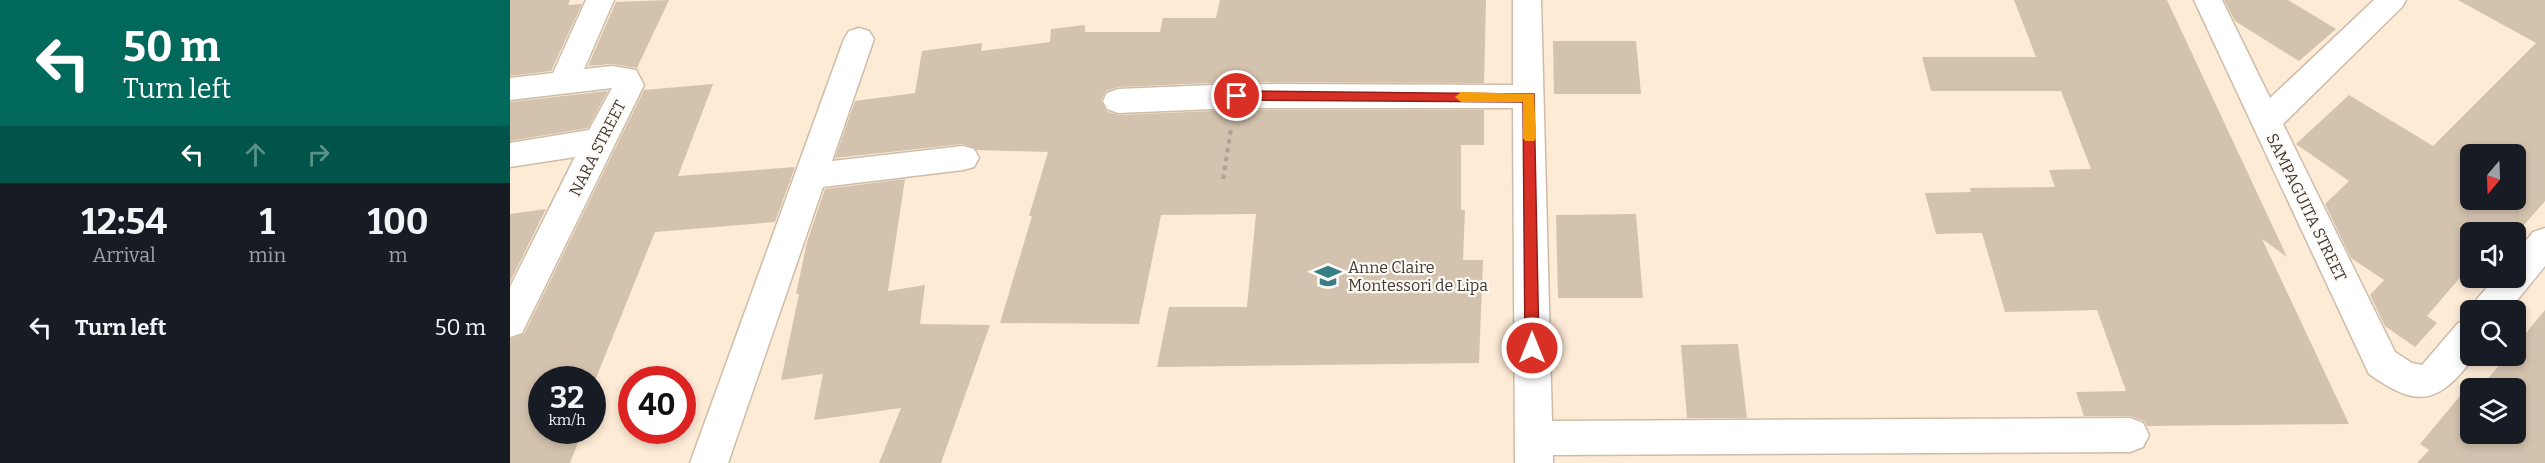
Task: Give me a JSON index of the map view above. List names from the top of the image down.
{
  "streets": {
    "street": ["NARA STREET", "SAMPAGUITA STREET"]
  },
  "places": {
    "school or university": ["Anne Claire Montessori de Lipa"]
  },
  "north": "bottom",
  "page": {
    "turn": ["50 m", "Turn left"],
    "eta": [
      "12:54",
      "Arrival",
      "1",
      "min",
      "100",
      "m"
    ],
    "list": [
      {
        "name": "Turn left",
        "value": "50 m"
      }
    ],
    "speed": "32 km/h",
    "limit": "40"
  }
}
